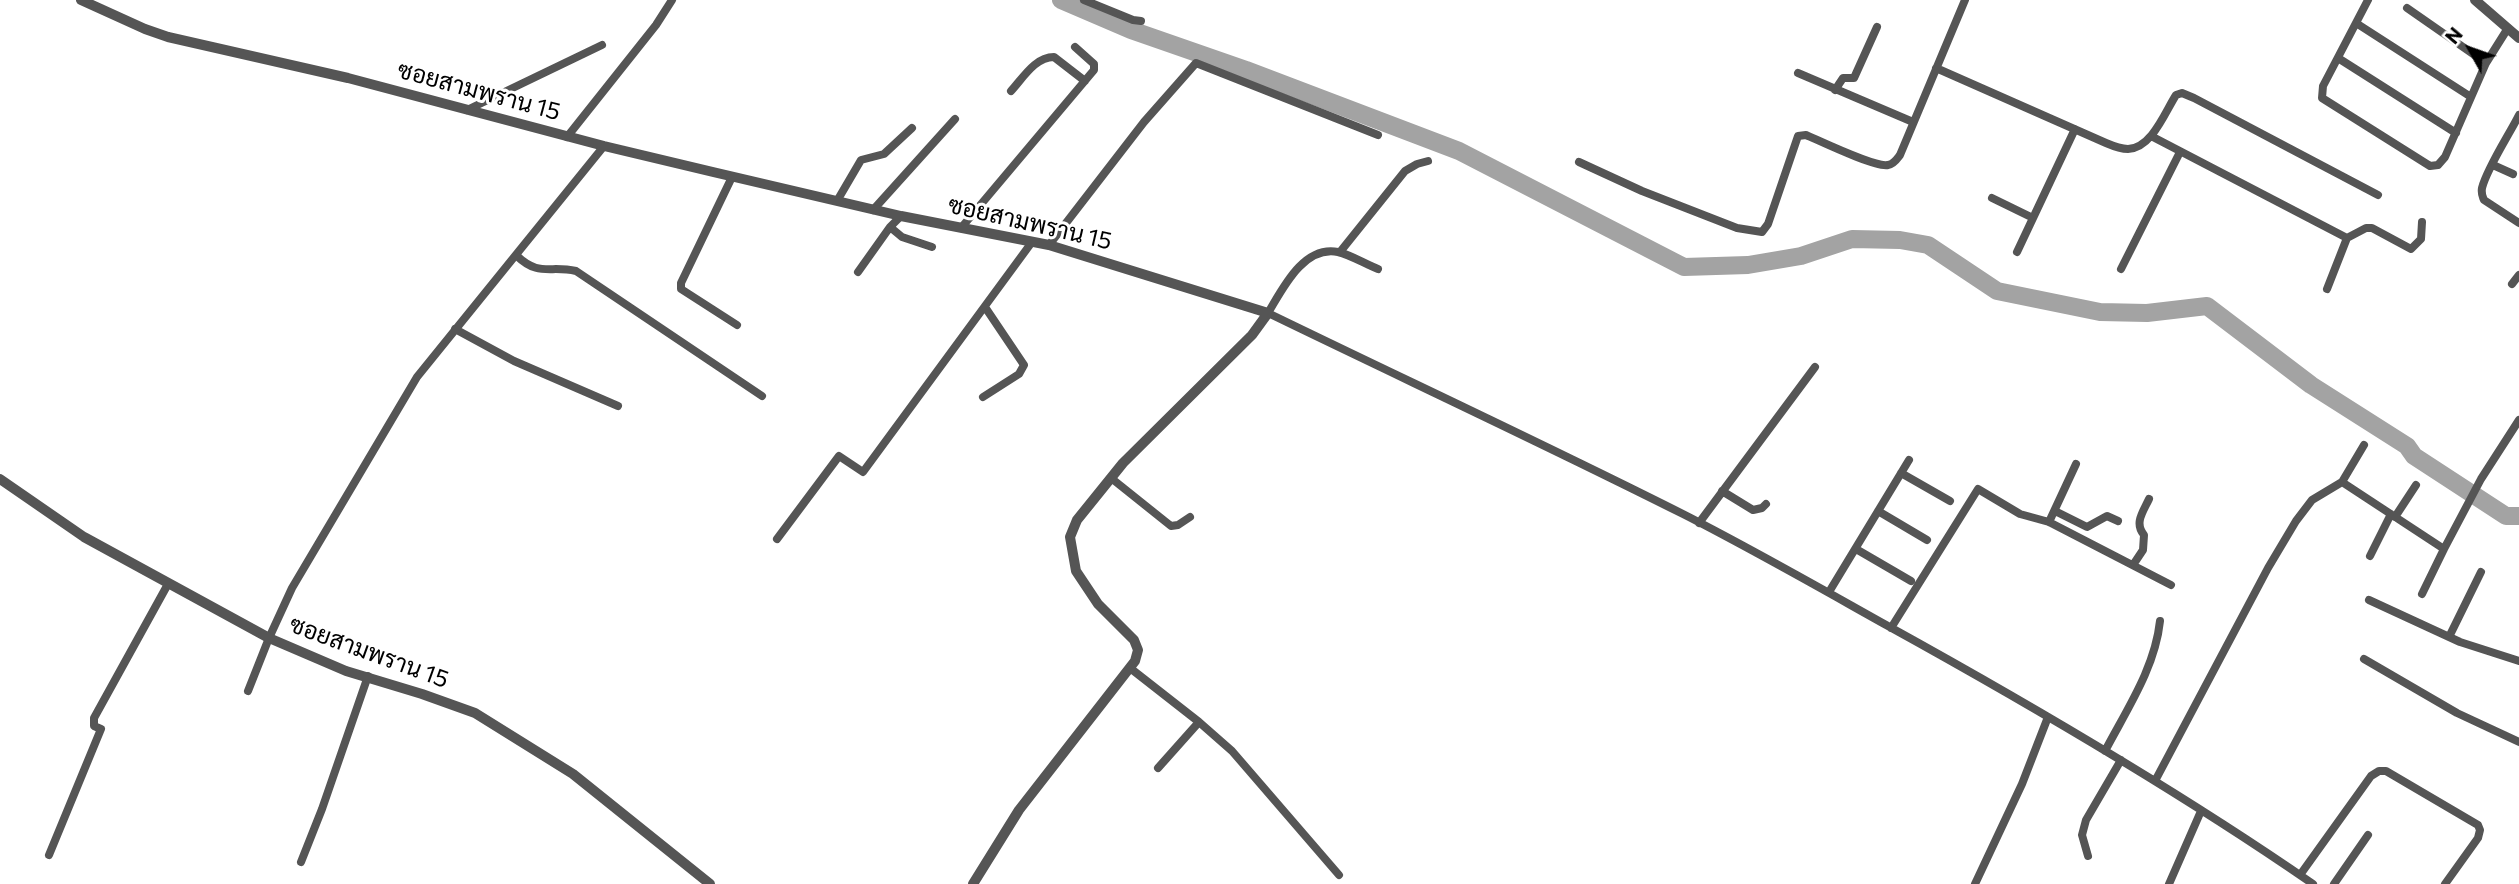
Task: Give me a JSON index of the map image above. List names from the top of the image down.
{
  "streets": {
    "street": ["ซอยสามพราน 15"]
  },
  "north": "top left"
}
